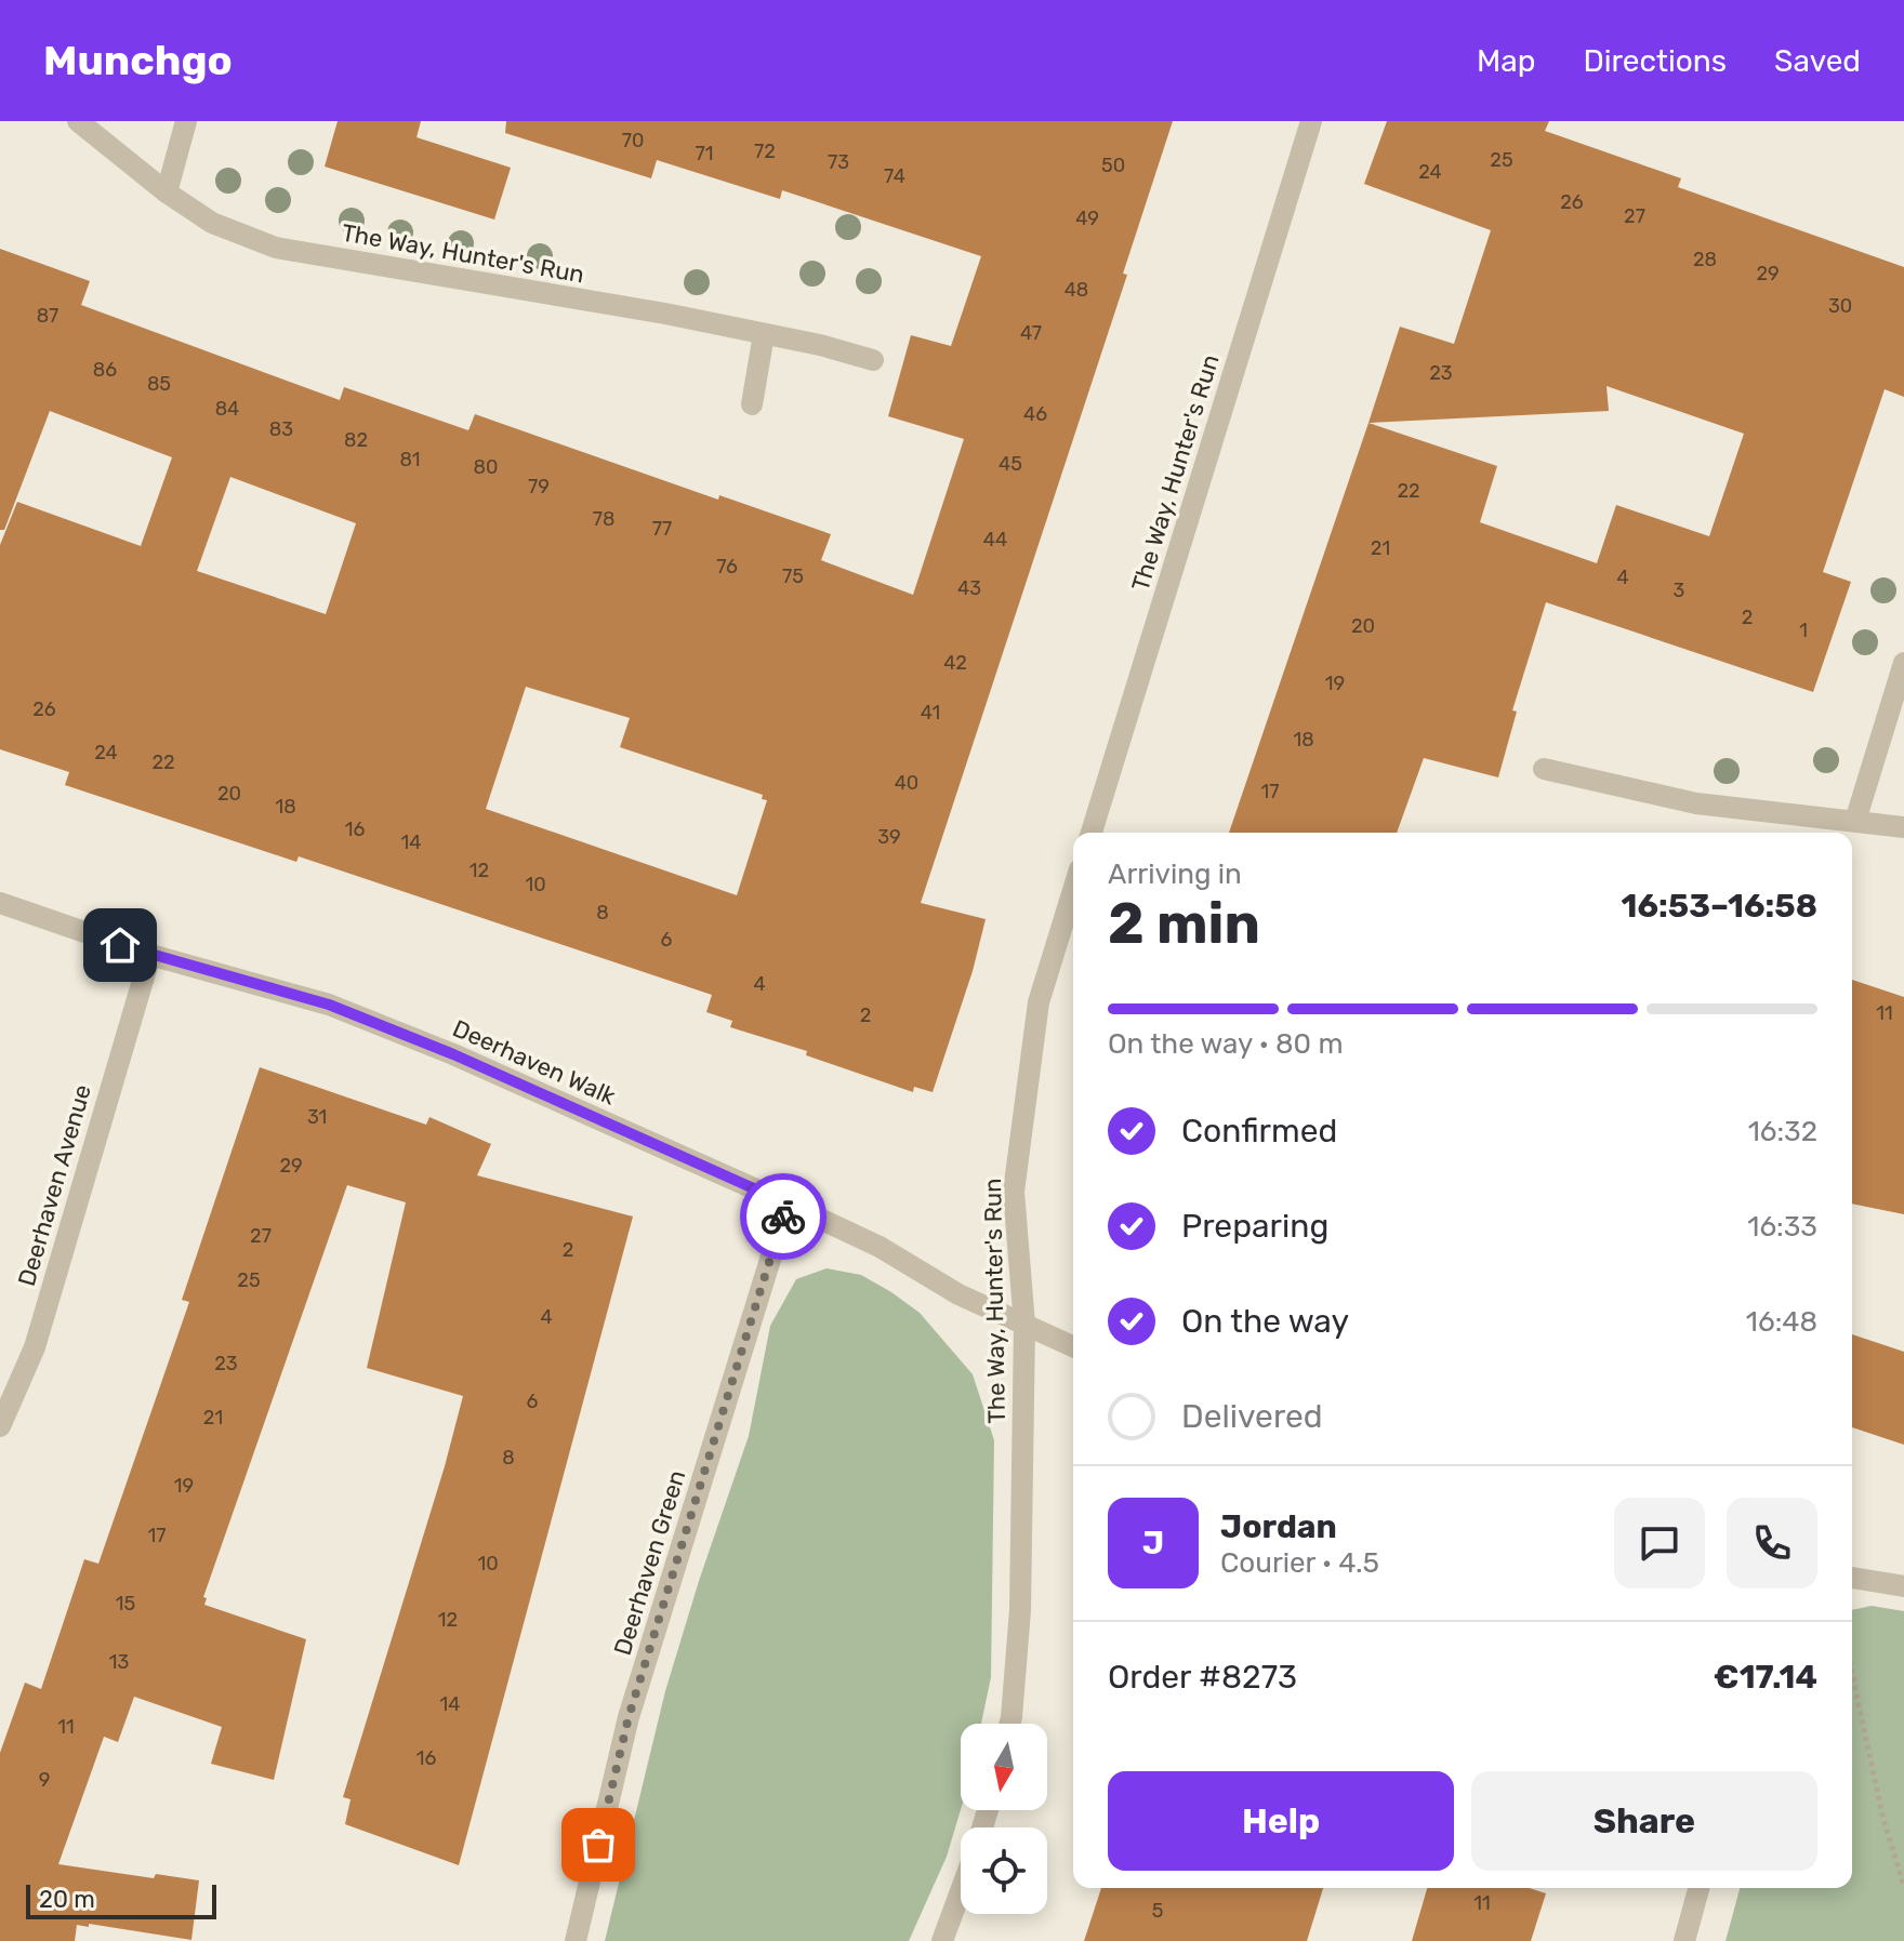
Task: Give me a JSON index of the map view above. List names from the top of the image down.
{
  "streets": {
    "street": [
      "The Way, Hunter's Run",
      "Deerhaven Walk",
      "Deerhaven Avenue",
      "Deerhaven Green"
    ]
  },
  "crossings": [
    ["The Way, Hunter's Run", "Deerhaven Walk"],
    ["Deerhaven Walk", "Deerhaven Avenue"],
    ["Deerhaven Walk", "Deerhaven Green"]
  ],
  "house_numbers": [
    "70",
    "72",
    "71",
    "25",
    "73",
    "50",
    "24",
    "74",
    "26",
    "27",
    "49",
    "28",
    "29",
    "48",
    "30",
    "87",
    "47",
    "86",
    "23",
    "85",
    "84",
    "46",
    "83",
    "82",
    "81",
    "45",
    "80",
    "79",
    "22",
    "78",
    "77",
    "44",
    "21",
    "76",
    "75",
    "4",
    "43",
    "3",
    "2",
    "20",
    "1",
    "42",
    "19",
    "26",
    "41",
    "18",
    "24",
    "22",
    "40",
    "17",
    "20",
    "18",
    "16",
    "39",
    "14",
    "12",
    "10",
    "8",
    "6",
    "4",
    "11",
    "2",
    "31",
    "29",
    "27",
    "2",
    "25",
    "4",
    "23",
    "6",
    "21",
    "8",
    "19",
    "17",
    "10",
    "15",
    "12",
    "13",
    "14",
    "11",
    "16",
    "9",
    "11",
    "5"
  ],
  "scale_bar": "20 m",
  "north": "bottom",
  "page": {
    "header": "Munchgo",
    "nav": ["Map", "Directions", "Saved"],
    "heading": ["2 min", "Arriving in", "16:53–16:58"],
    "panel": [
      "Jordan",
      "Courier · 4.5",
      "Order #8273",
      "€17.14"
    ],
    "bar": "On the way · 80 m",
    "list": [
      ["Confirmed", "16:32"],
      ["Preparing", "16:33"],
      ["On the way", "16:48"],
      "Delivered"
    ],
    "round": "J",
    "buttons": ["Help", "Share"],
    "scale": "20 m"
  }
}
